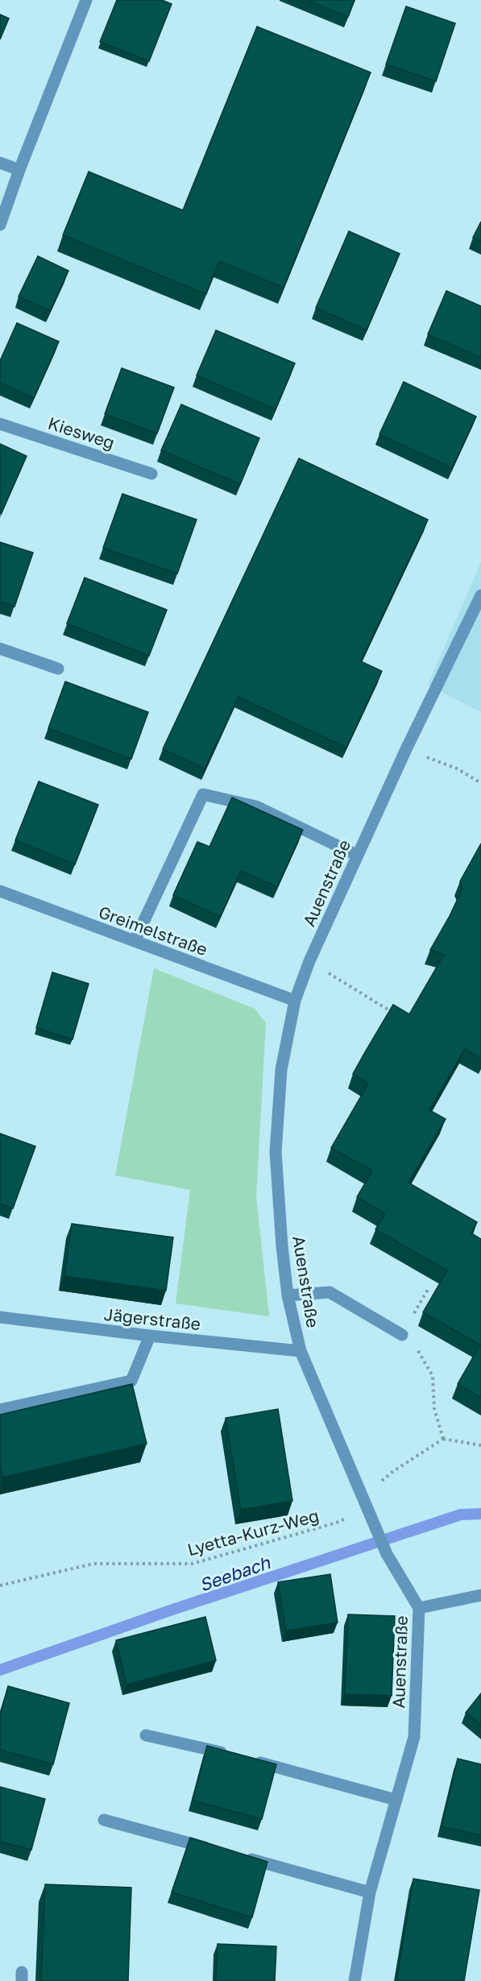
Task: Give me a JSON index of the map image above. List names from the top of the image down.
{
  "streets": {
    "street": [
      "Kiesweg",
      "Auenstraße",
      "Greimelstraße",
      "Jägerstraße"
    ],
    "path": ["Lyetta-Kurz-Weg"]
  },
  "crossings": [
    ["Auenstraße", "Greimelstraße"],
    ["Auenstraße", "Jägerstraße"],
    ["Auenstraße", "Lyetta-Kurz-Weg"]
  ],
  "water": ["Seebach"]
}
